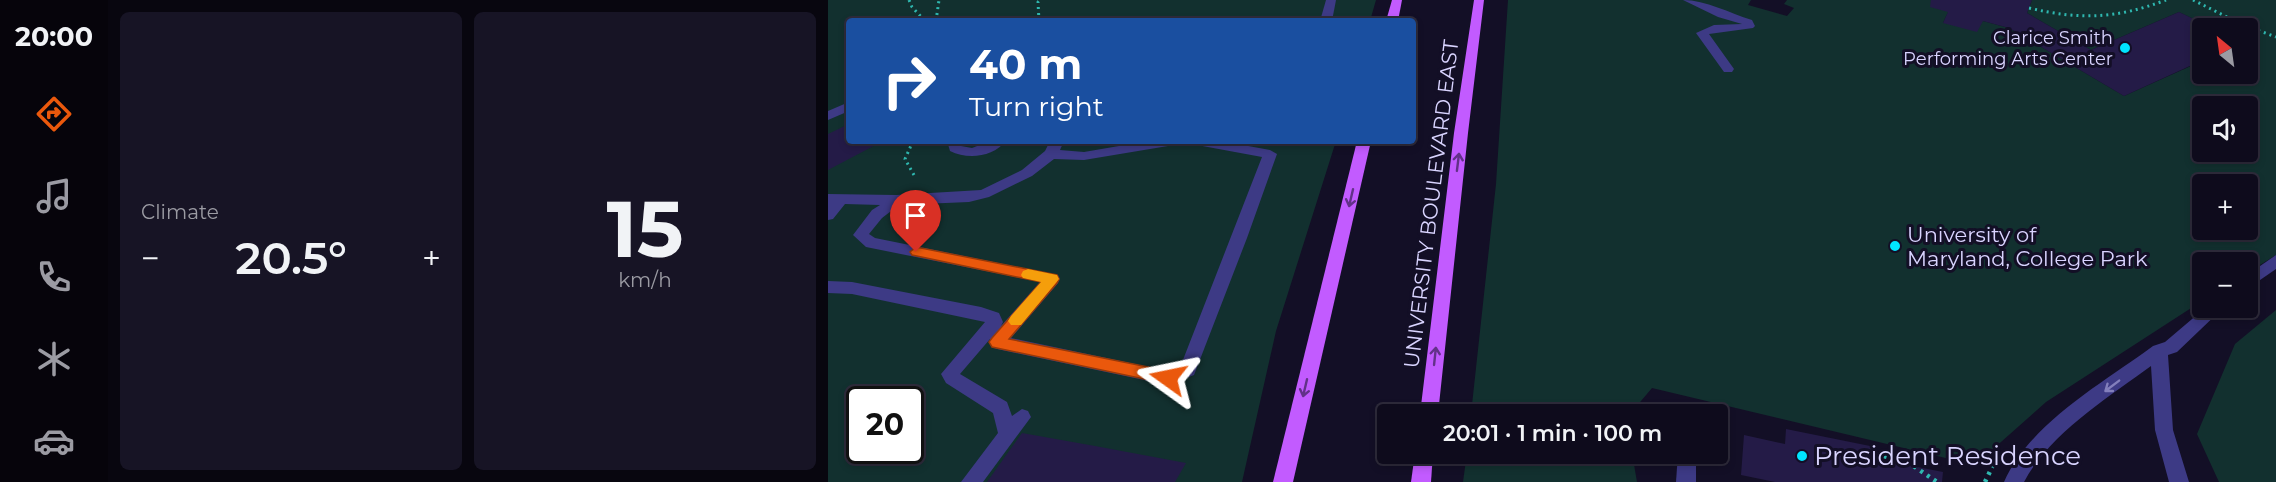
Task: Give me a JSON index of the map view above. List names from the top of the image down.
{
  "streets": {
    "main road": ["UNIVERSITY BOULEVARD EAST"]
  },
  "places": ["Clarice Smith Performing Arts Center", "University of Maryland, College Park", "President Residence"],
  "north": "top left",
  "page": {
    "tabs": "20:00",
    "tile": [
      "Climate",
      ["15", "km/h"]
    ],
    "map_buttons": ["+", "−"],
    "turn": ["40 m", "Turn right"],
    "heat": ["−", "20.5°", "+"],
    "limit": "20",
    "trip": "20:01 · 1 min · 100 m"
  }
}
